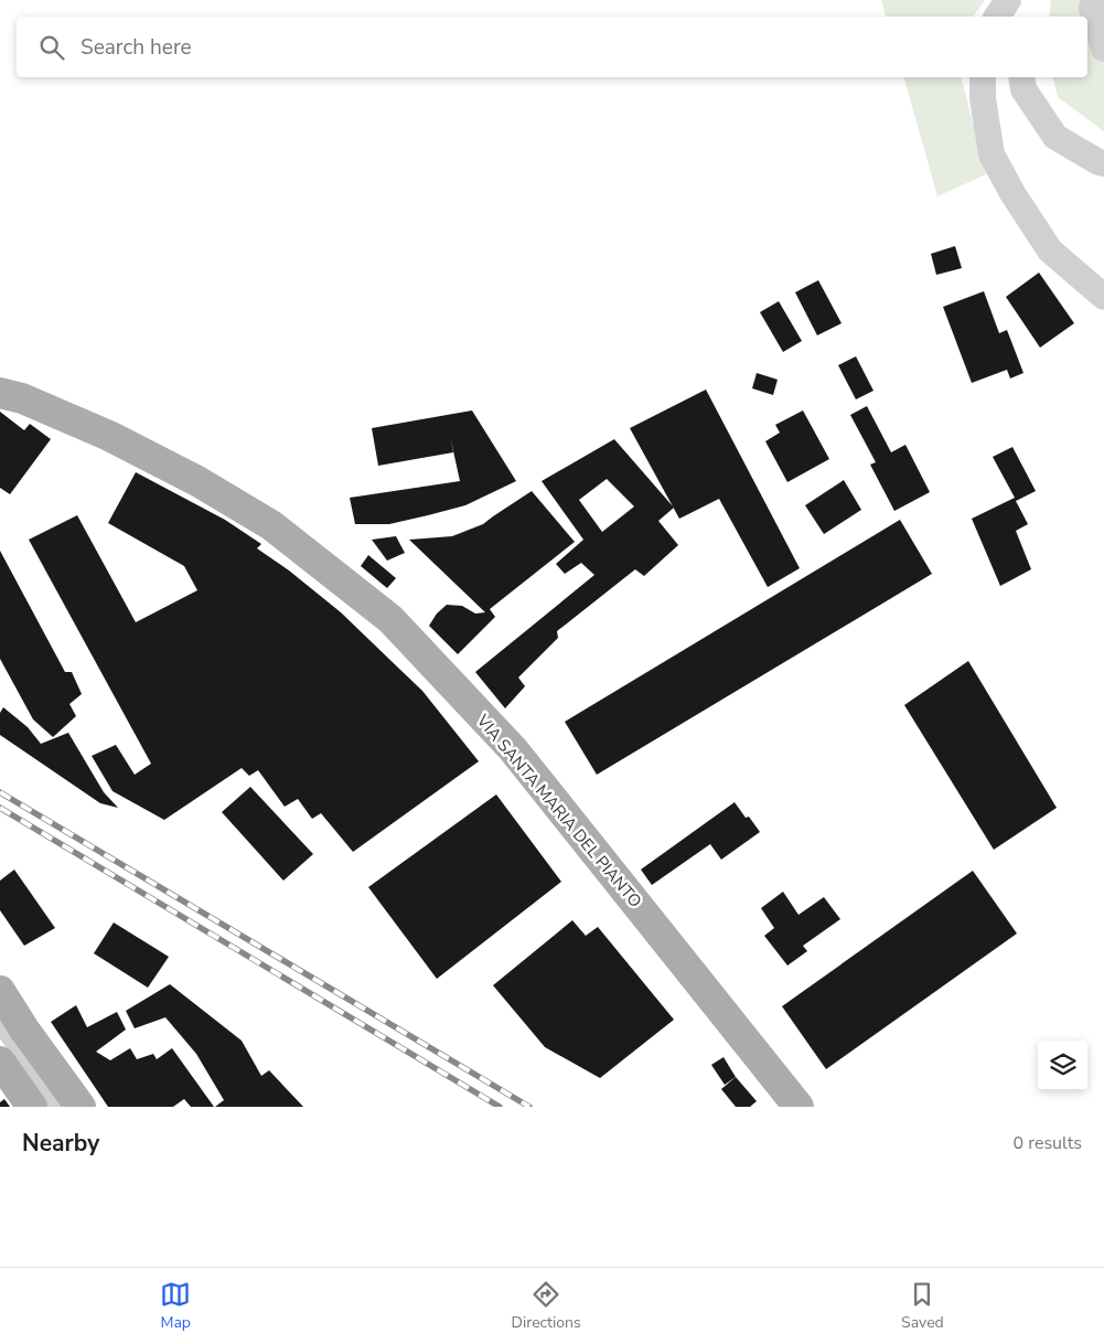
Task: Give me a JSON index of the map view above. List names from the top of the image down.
{
  "streets": {
    "main road": ["VIA SANTA MARIA DEL PIANTO"]
  },
  "page": {
    "search": "Search here",
    "heading": ["Nearby", "0 results"],
    "nav": ["Map", "Directions", "Saved"]
  }
}
